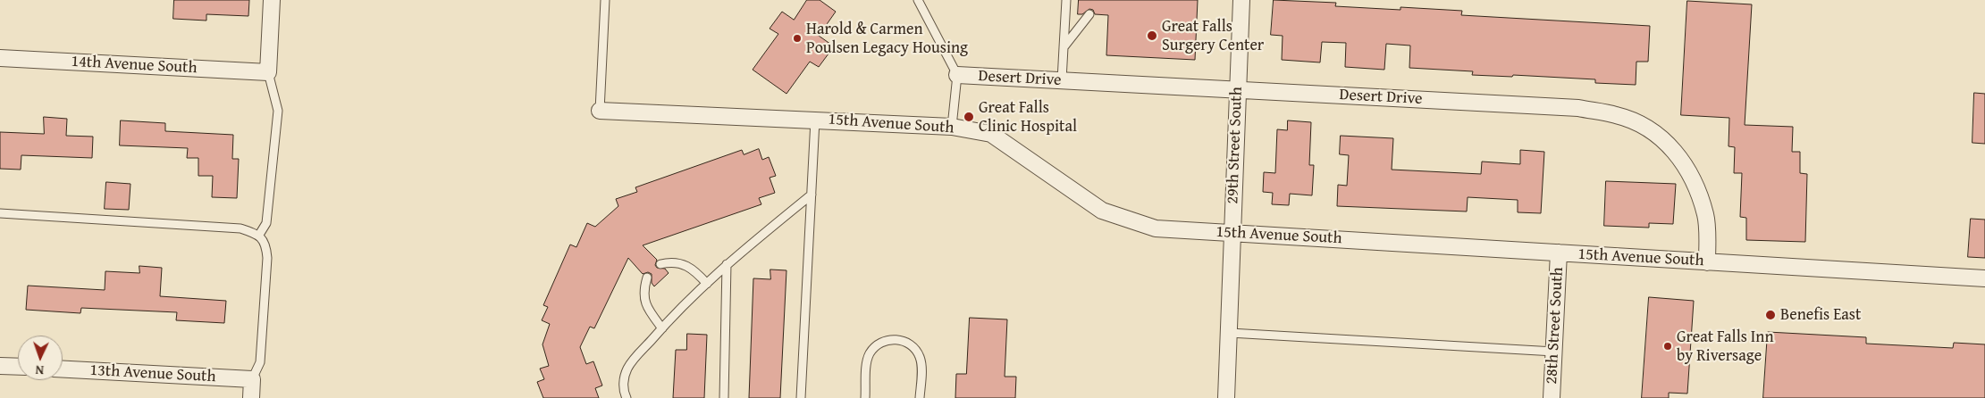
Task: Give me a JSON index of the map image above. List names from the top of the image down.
{
  "streets": {
    "street": [
      "14th Avenue South",
      "Desert Drive",
      "15th Avenue South",
      "29th Street South",
      "28th Street South",
      "13th Avenue South"
    ]
  },
  "crossings": [
    ["Desert Drive", "15th Avenue South"],
    ["Desert Drive", "29th Street South"],
    ["15th Avenue South", "29th Street South"],
    ["15th Avenue South", "28th Street South"]
  ],
  "places": [
    "Great Falls Surgery Center",
    "Harold & Carmen Poulsen Legacy Housing",
    "Great Falls Clinic Hospital",
    "Benefis East",
    "Great Falls Inn by Riversage"
  ],
  "north": "bottom"
}
